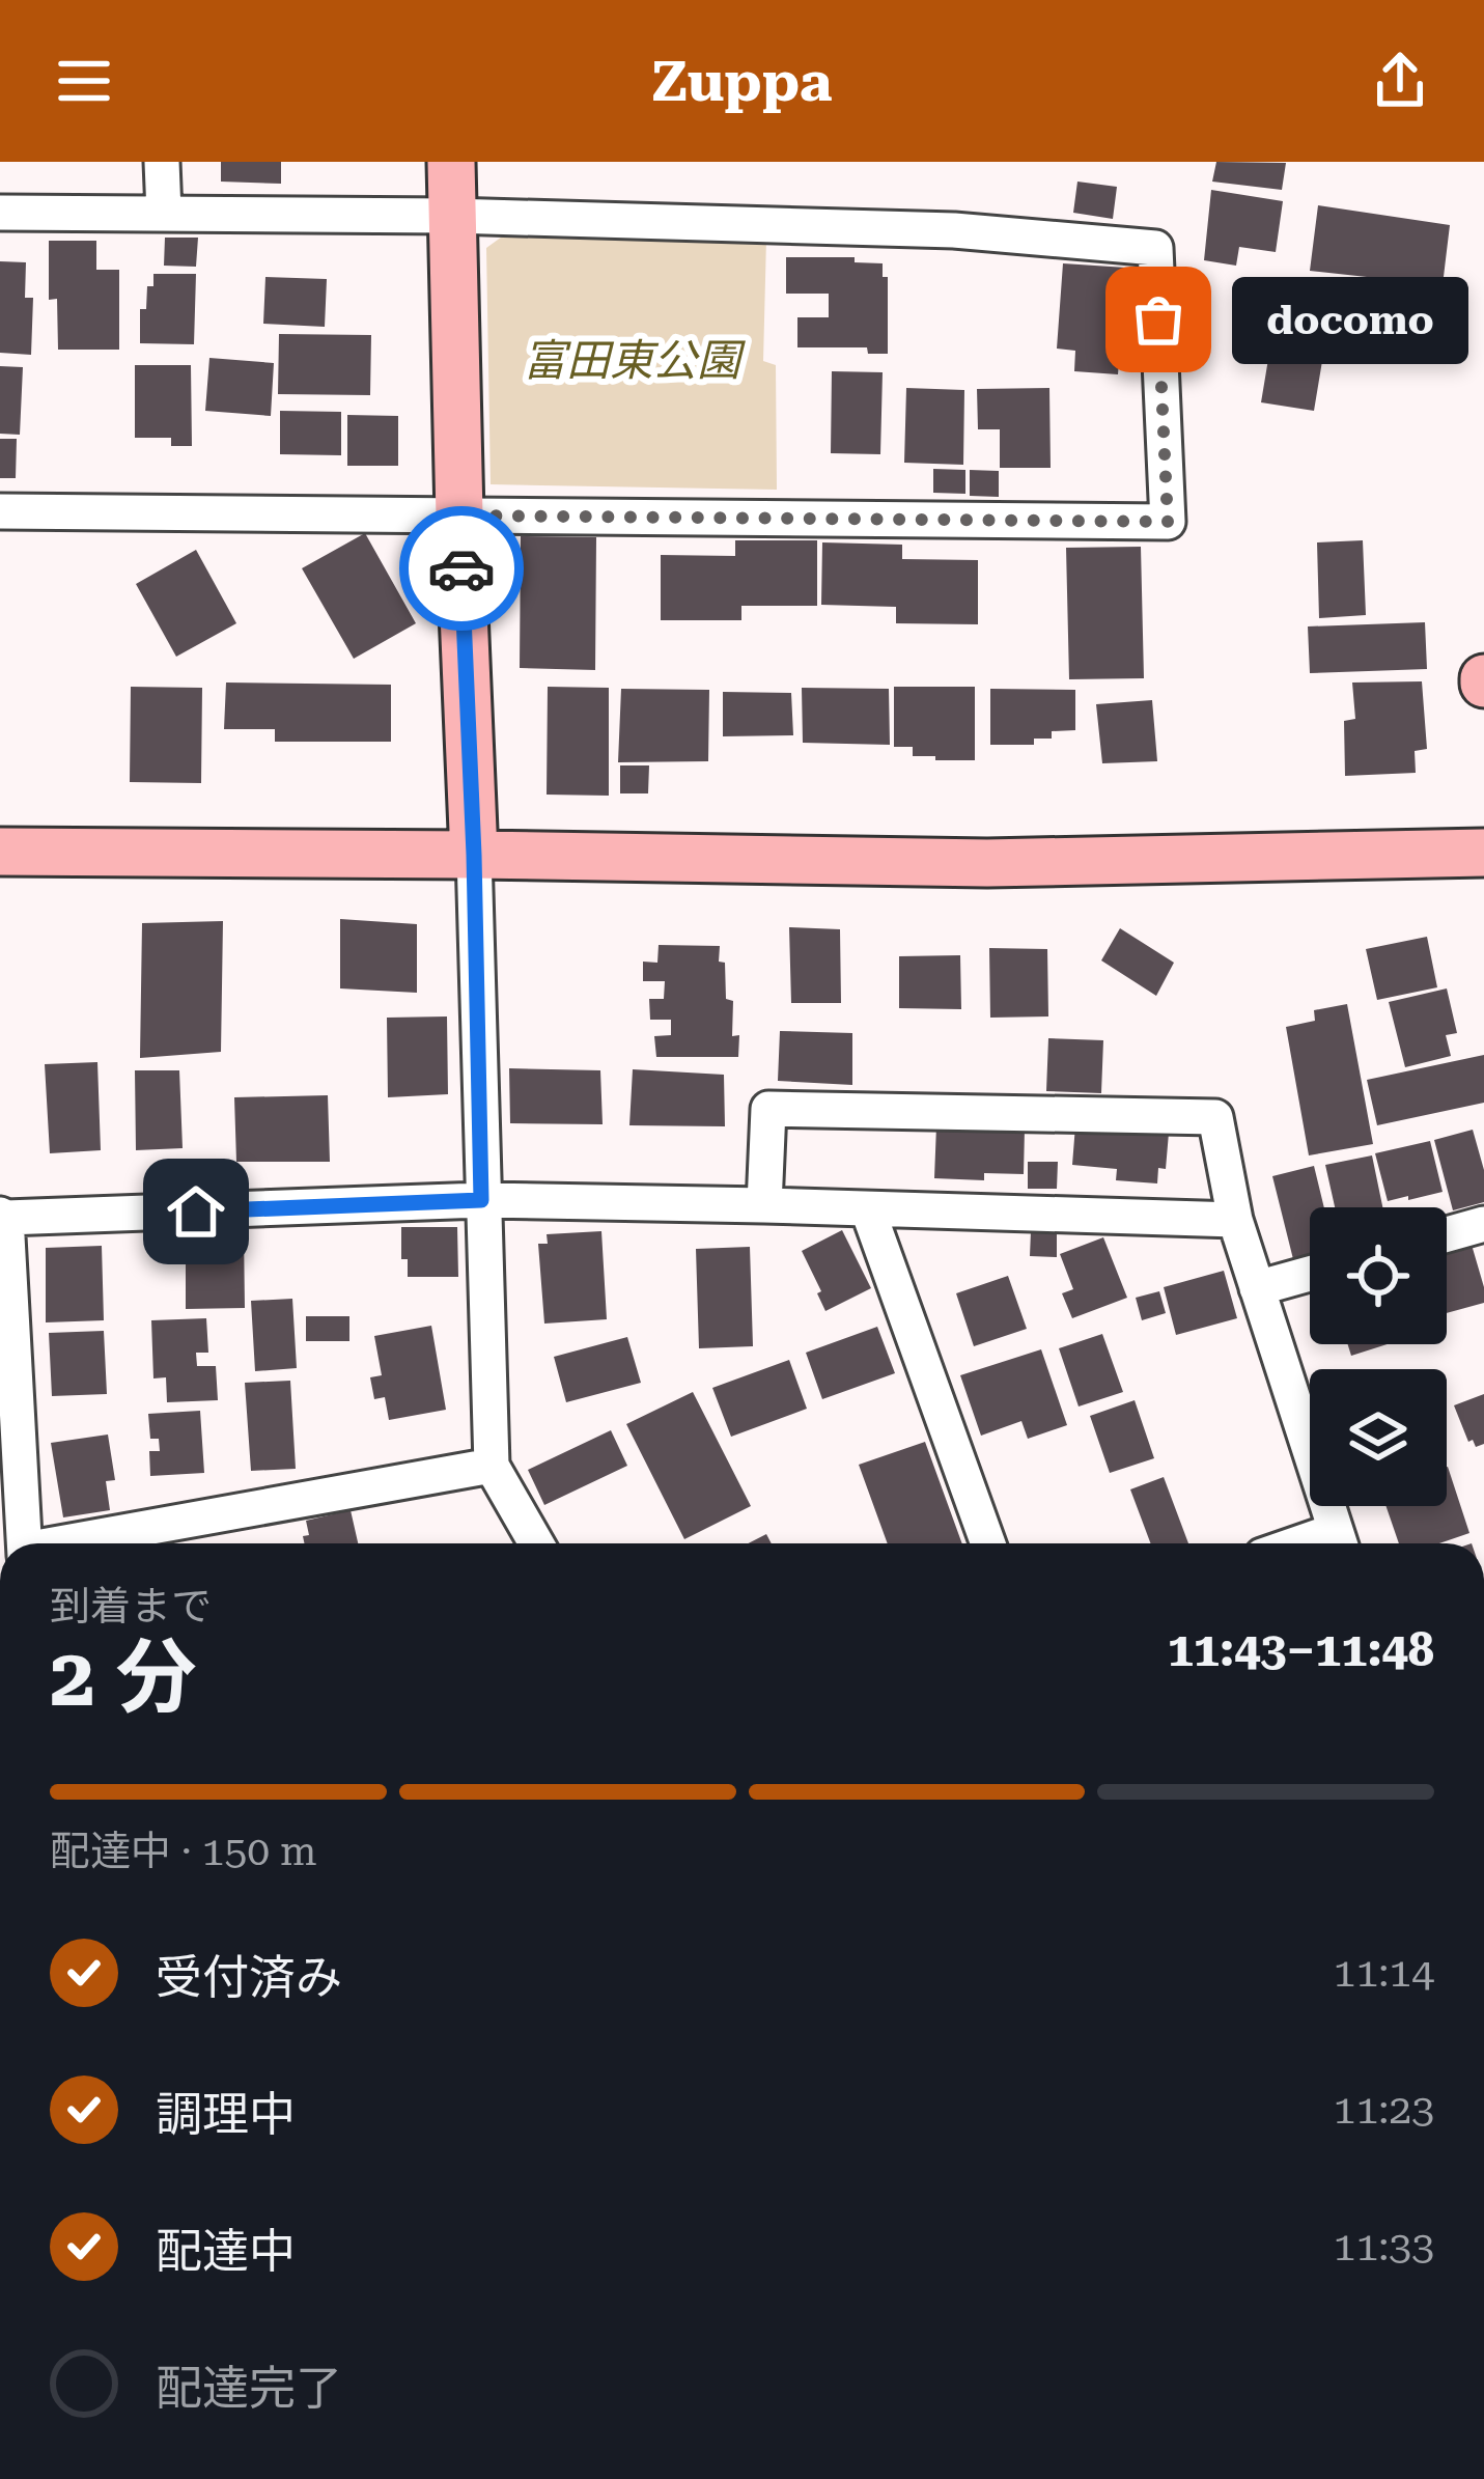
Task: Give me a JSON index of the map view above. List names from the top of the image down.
{
  "parks": ["富田東公園"],
  "places": ["docomo"],
  "page": {
    "header": "Zuppa",
    "bubble": "docomo",
    "heading": ["2 分", "到着まで", "11:43–11:48"],
    "bar": "配達中 · 150 m",
    "list": [
      ["受付済み", "11:14"],
      ["調理中", "11:23"],
      ["配達中", "11:33"],
      "配達完了"
    ]
  }
}
